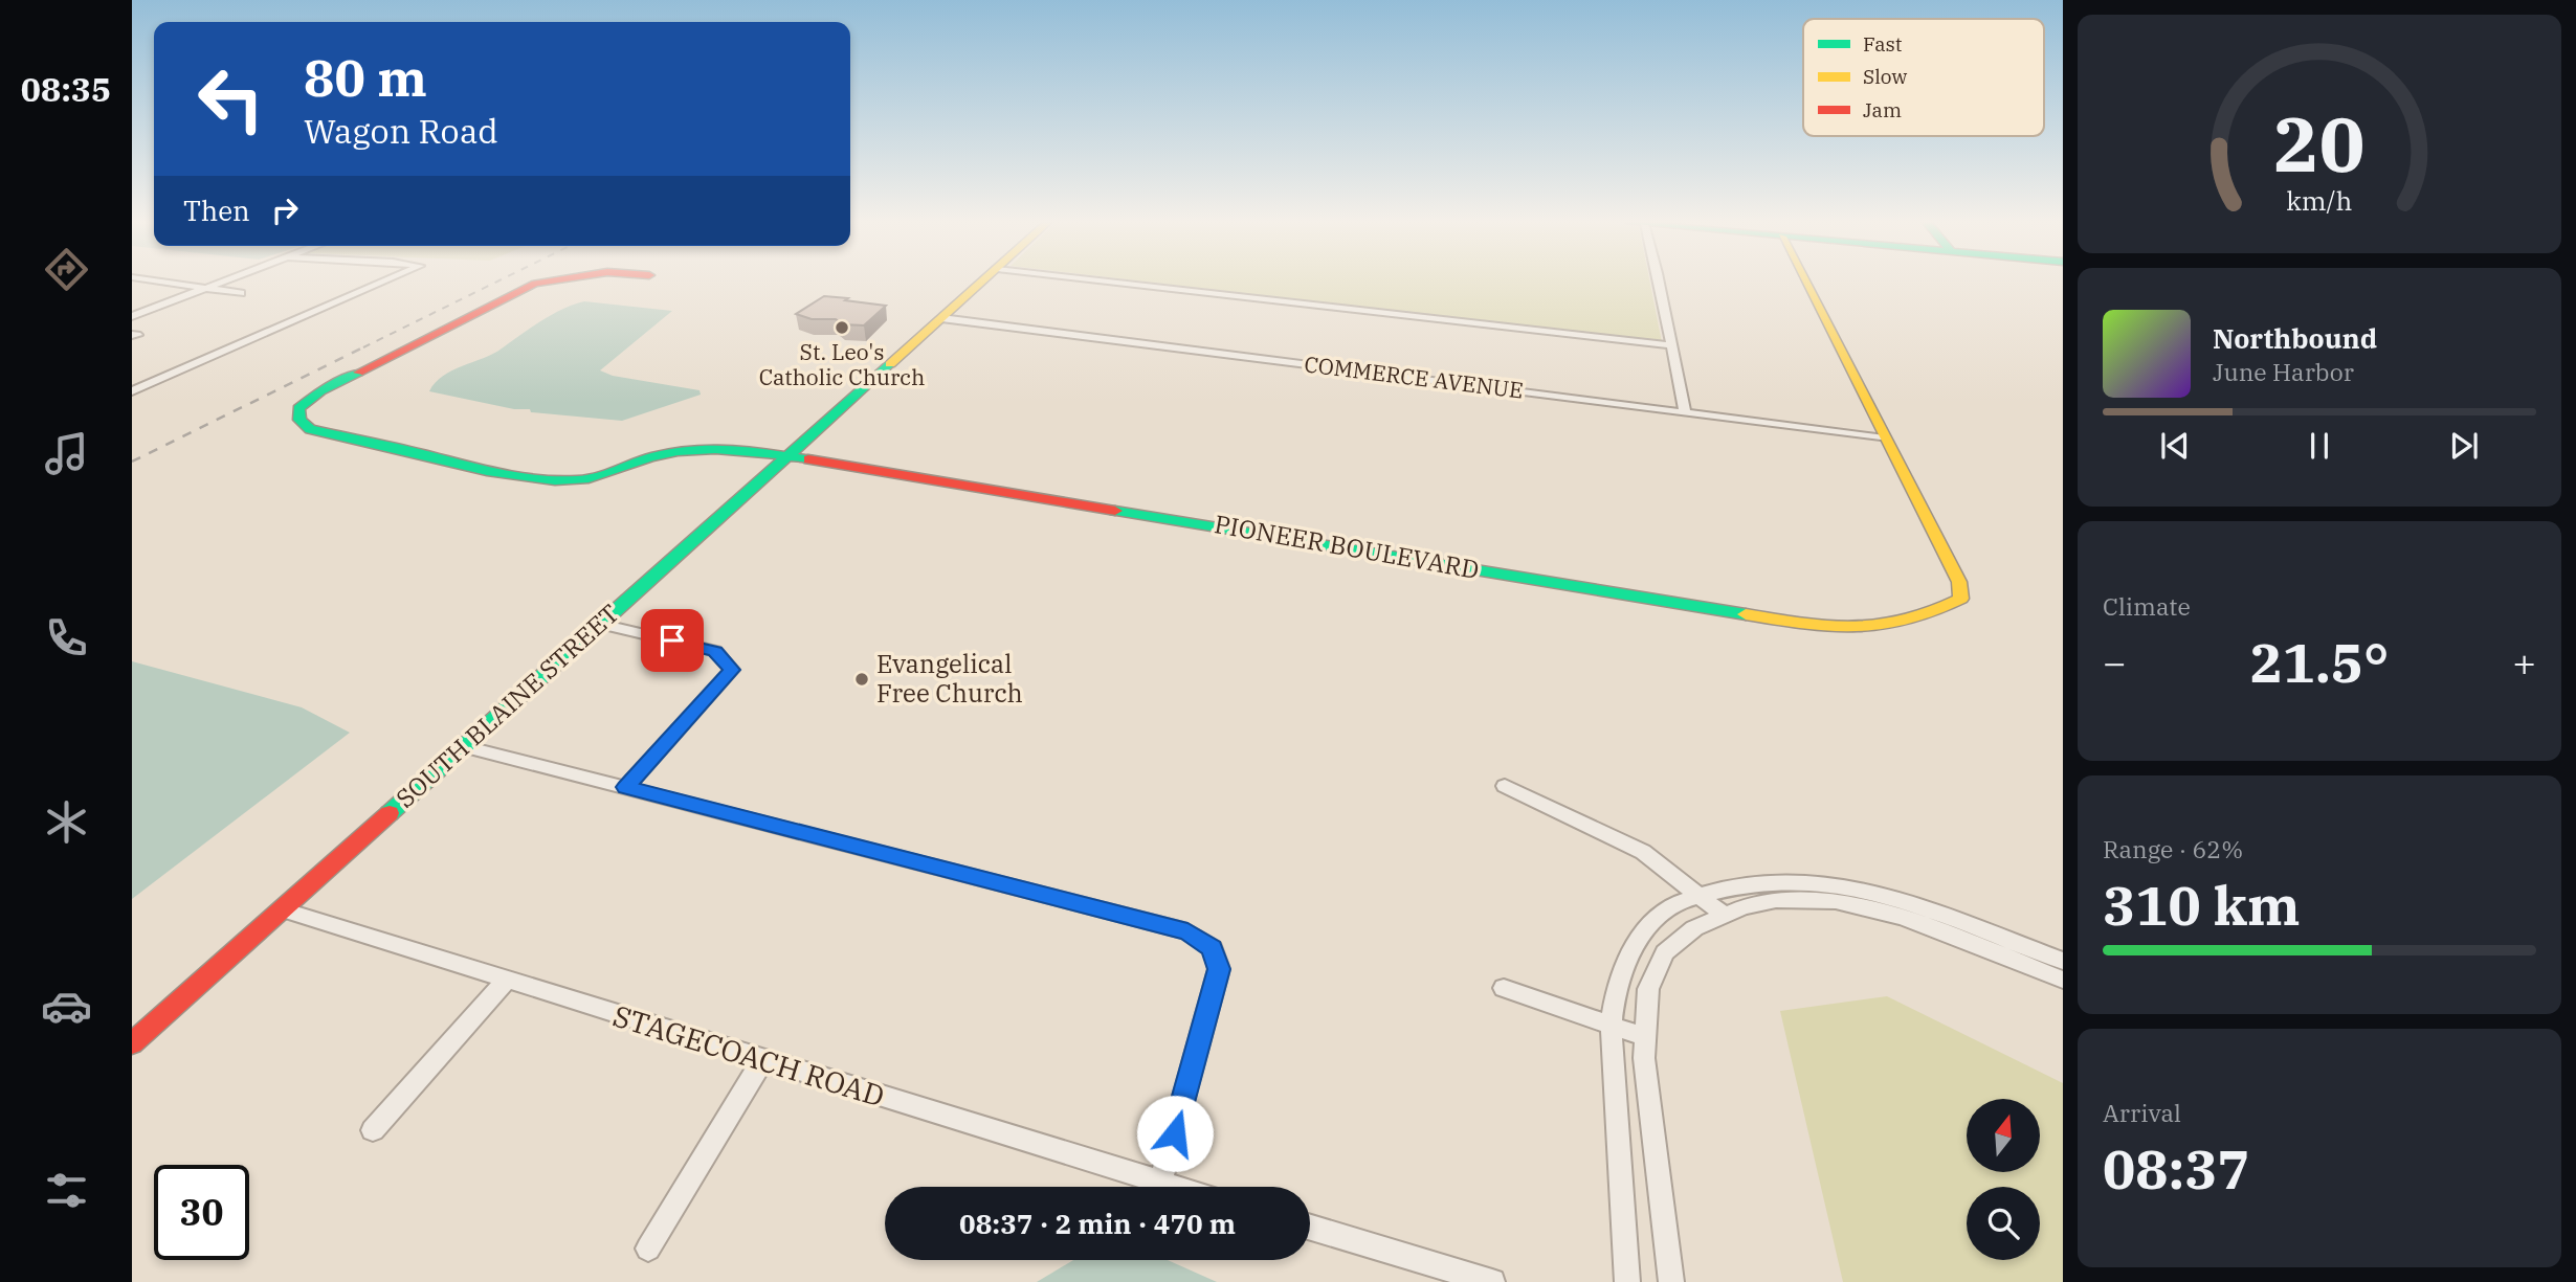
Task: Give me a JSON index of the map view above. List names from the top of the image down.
{
  "streets": {
    "street": [
      "COMMERCE AVENUE",
      "PIONEER BOULEVARD",
      "SOUTH BLAINE STREET",
      "STAGECOACH ROAD"
    ]
  },
  "crossings": [
    ["COMMERCE AVENUE", "PIONEER BOULEVARD"],
    ["COMMERCE AVENUE", "SOUTH BLAINE STREET"],
    ["PIONEER BOULEVARD", "SOUTH BLAINE STREET"],
    ["SOUTH BLAINE STREET", "STAGECOACH ROAD"]
  ],
  "places": ["St. Leo's Catholic Church", "Evangelical Free Church"],
  "legend": ["Fast", "Slow", "Jam"],
  "north": "top",
  "page": {
    "tabs": "08:35",
    "turn": ["80 m", "Wagon Road"],
    "then": "Then",
    "song": ["Northbound", "June Harbor"],
    "tile": [
      "Climate",
      ["Range · 62%", "310 km"],
      ["Arrival", "08:37"]
    ],
    "heat": ["−", "21.5°", "+"],
    "limit": "30",
    "trip": "08:37 · 2 min · 470 m",
    "gauge": ["20", "km/h"]
  }
}
